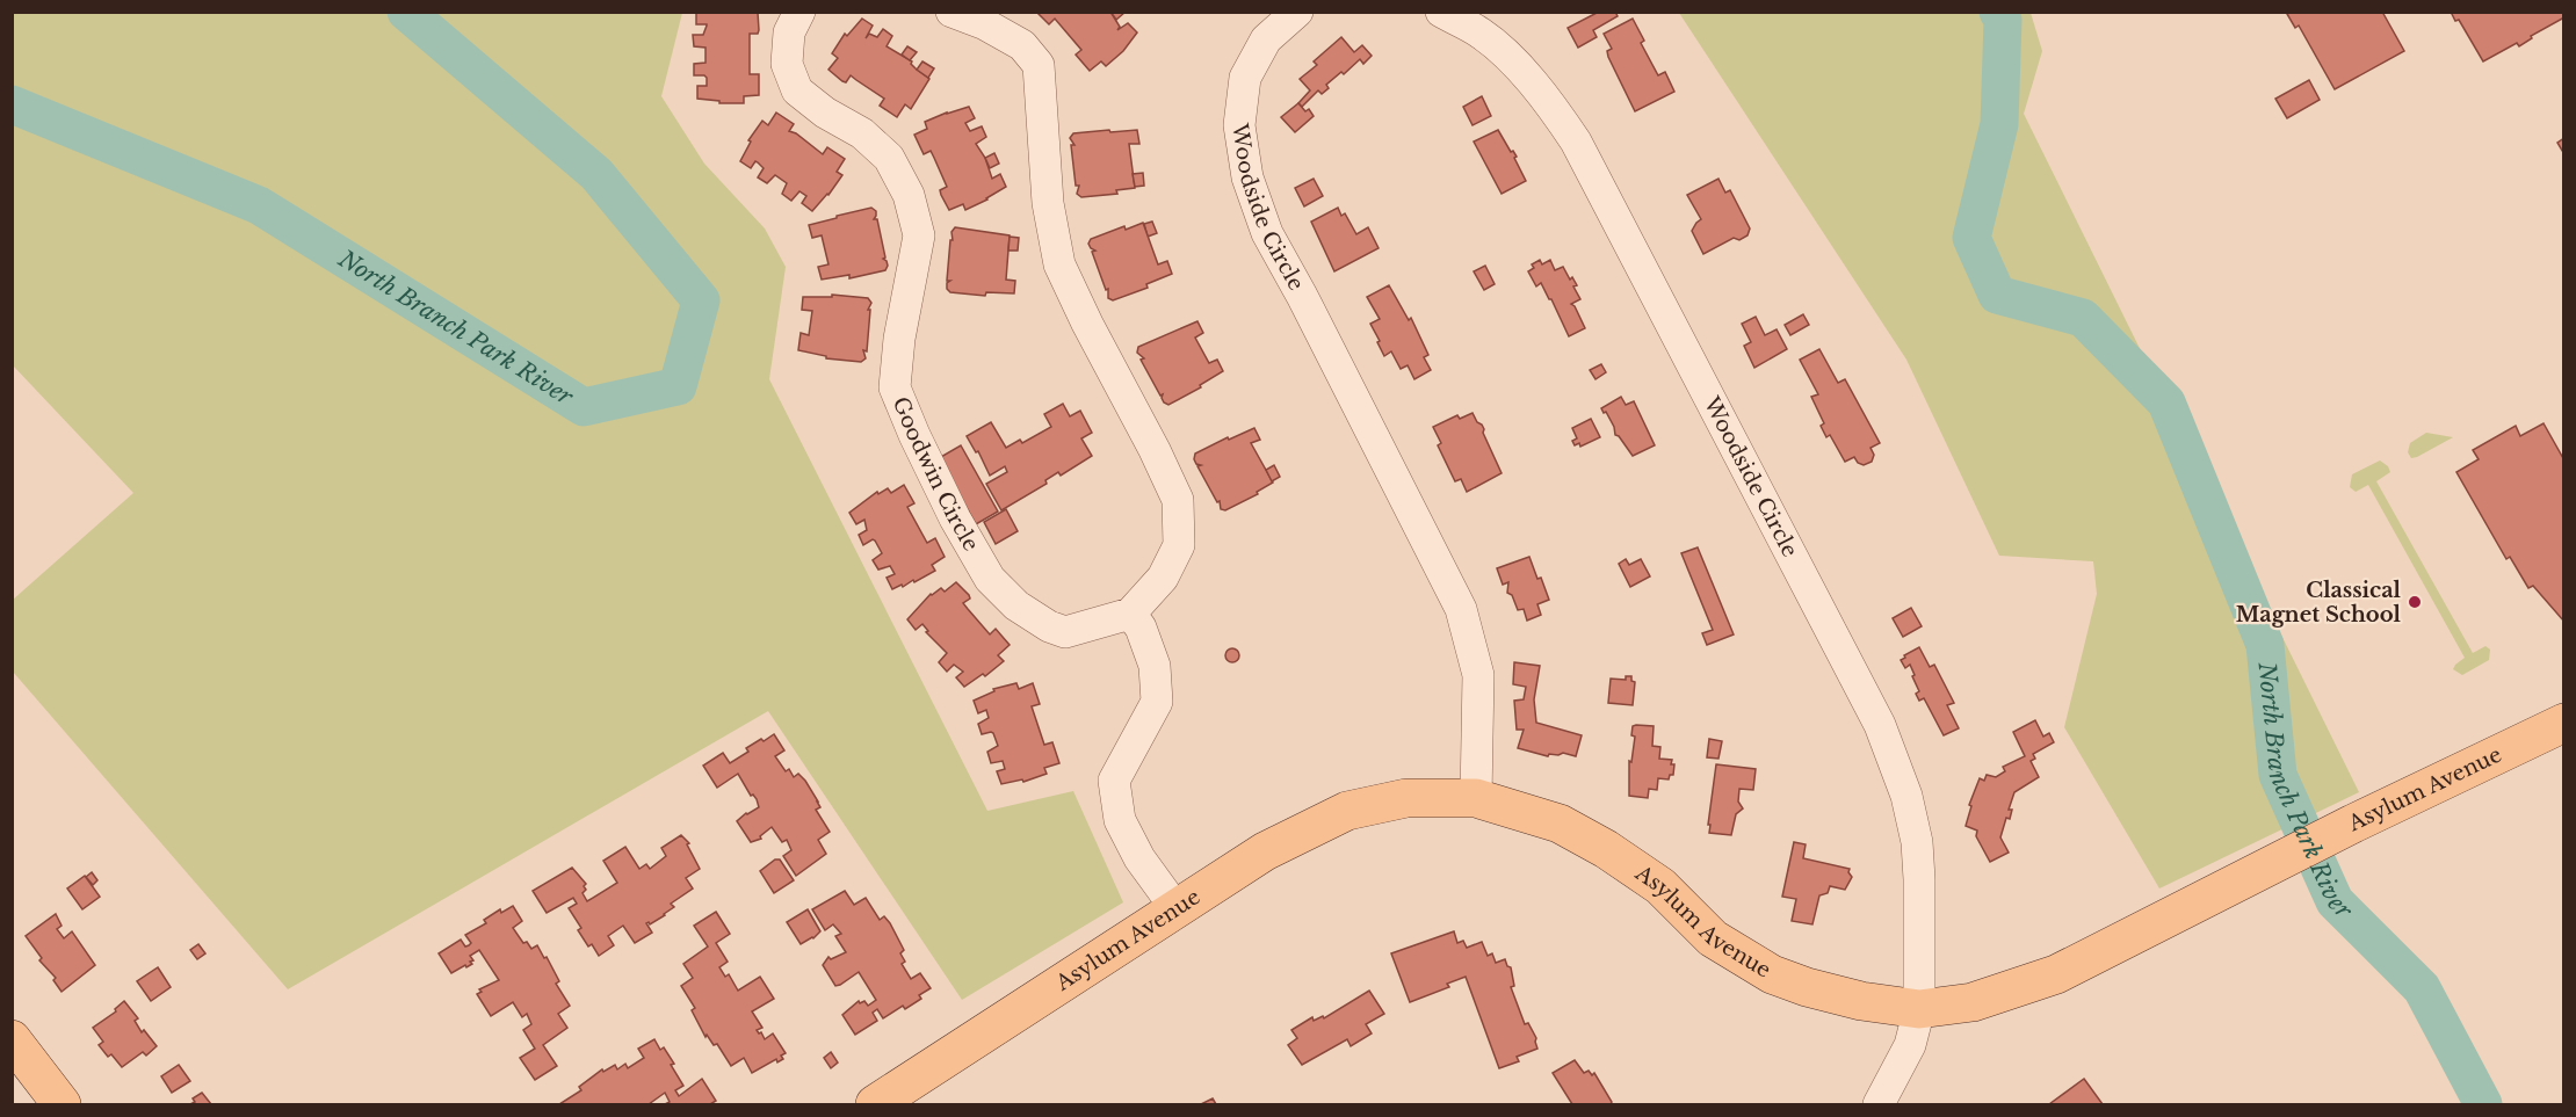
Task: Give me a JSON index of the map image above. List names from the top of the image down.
{
  "streets": {
    "main road": ["Asylum Avenue"],
    "street": ["Woodside Circle", "Goodwin Circle"]
  },
  "crossings": [
    ["Woodside Circle", "Asylum Avenue"]
  ],
  "water": ["North Branch Park River"],
  "places": ["Classical Magnet School"]
}
